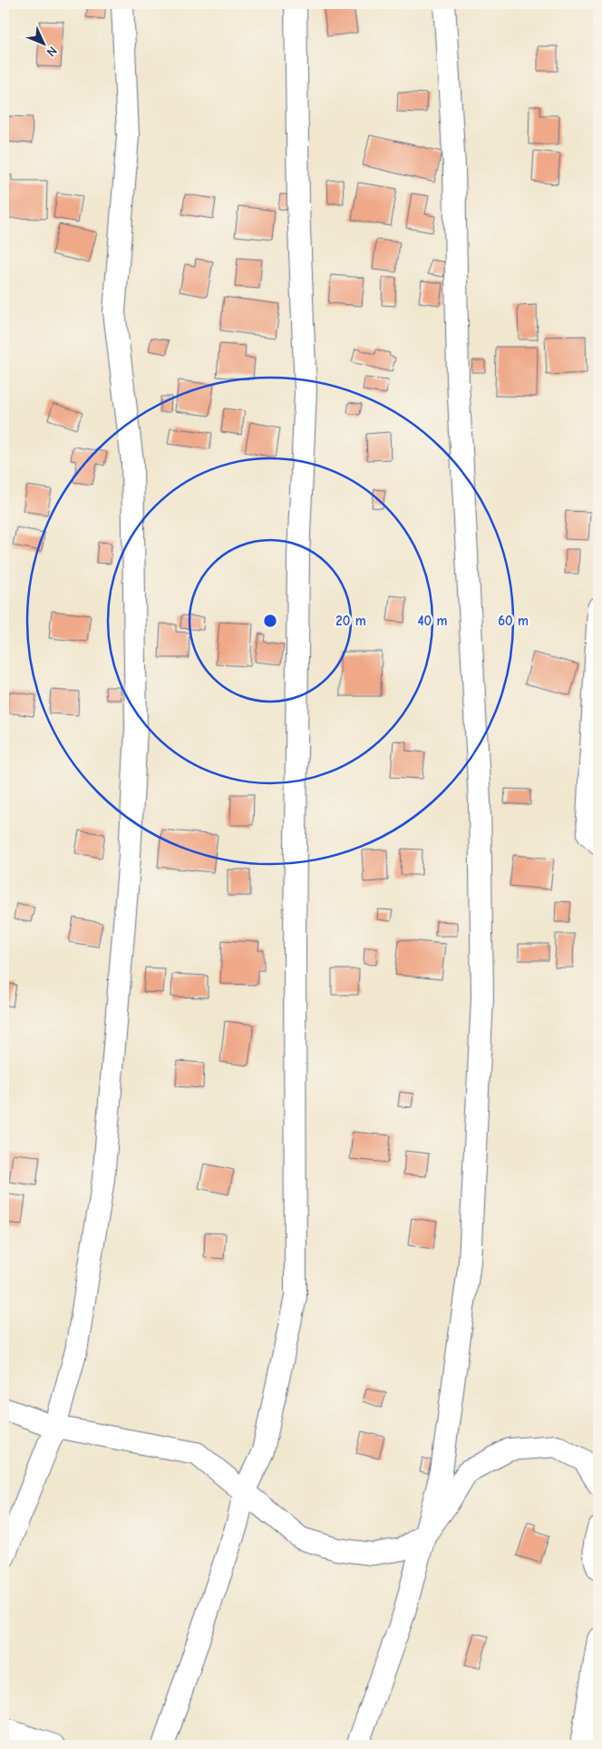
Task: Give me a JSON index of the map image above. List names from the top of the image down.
{
  "north": "bottom right",
  "rings": ["20 m", "40 m", "60 m"]
}
